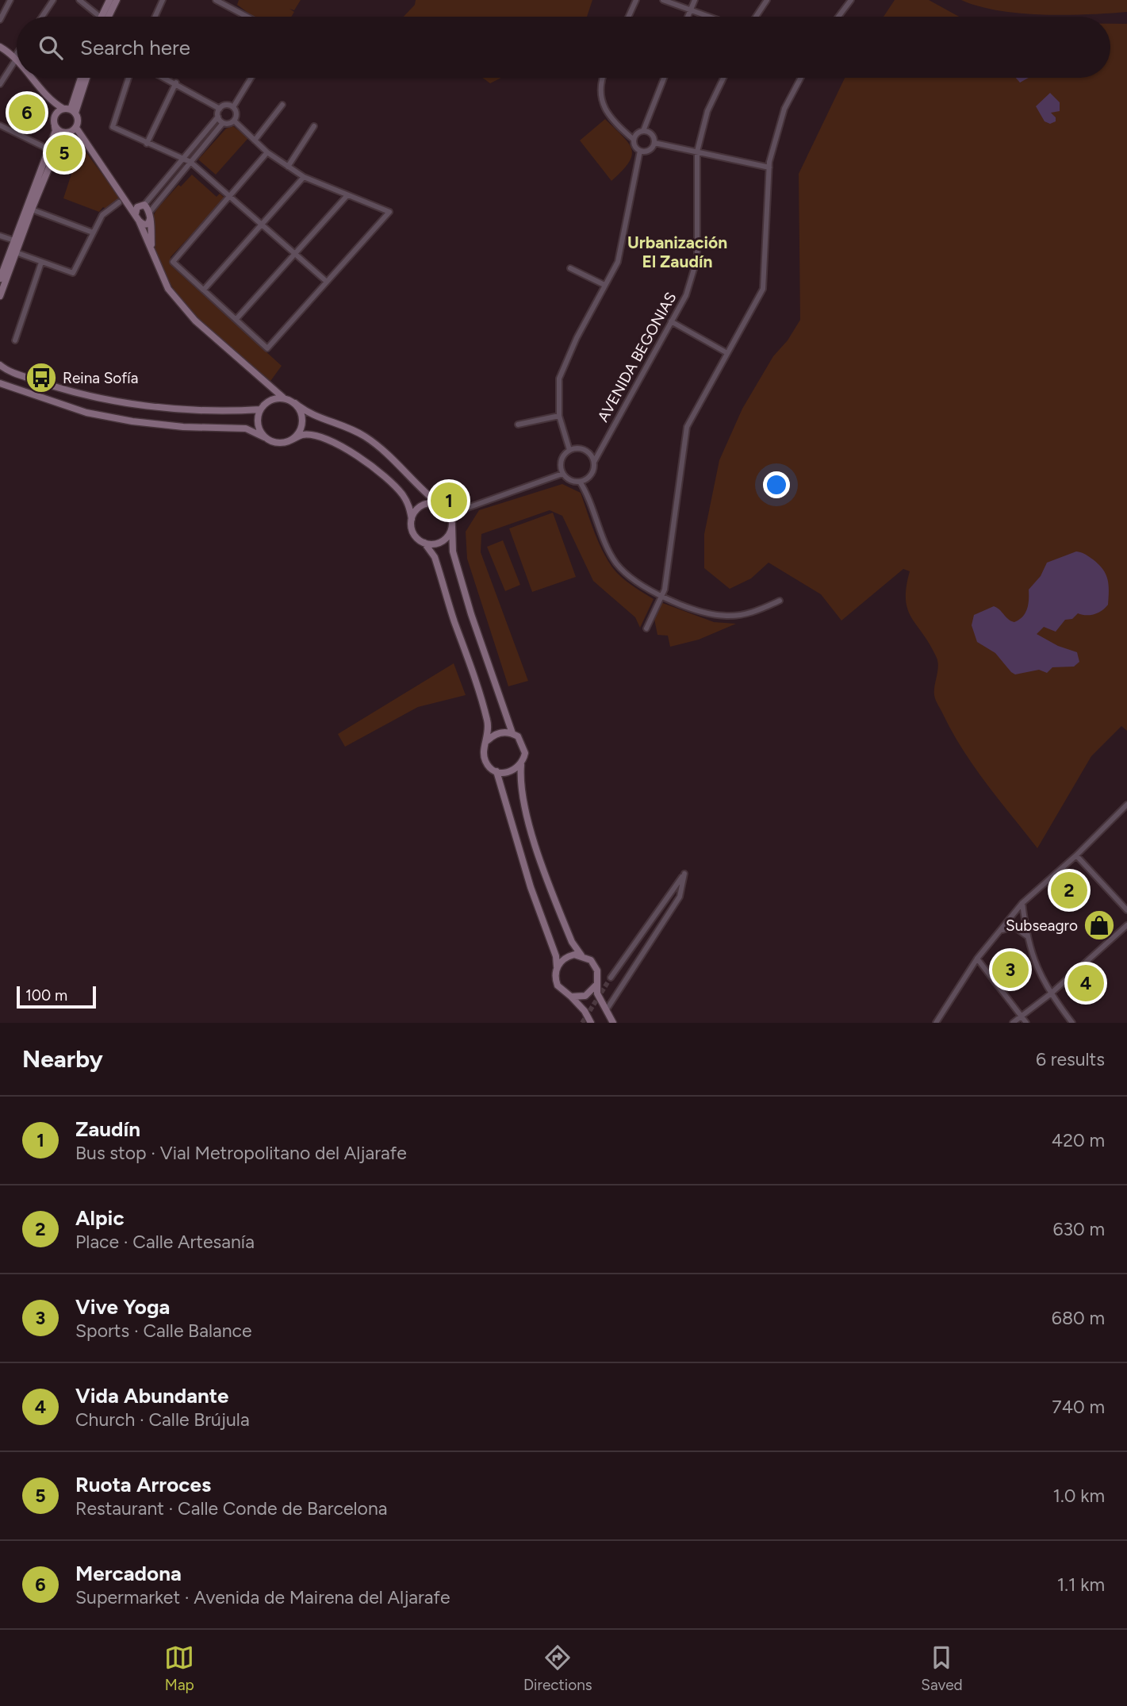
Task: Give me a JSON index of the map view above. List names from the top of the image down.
{
  "streets": {
    "street": ["AVENIDA BEGONIAS"]
  },
  "districts": ["Urbanización El Zaudín"],
  "places": {
    "bus stop": ["Reina Sofía"],
    "shop": ["Subseagro"]
  },
  "scale_bar": "100 m",
  "page": {
    "search": "Search here",
    "pins": [
      "6",
      "5",
      "1",
      "2",
      "3",
      "4"
    ],
    "scale": "100 m",
    "heading": ["Nearby", "6 results"],
    "list": [
      {
        "mark": "1",
        "name": "Zaudín",
        "note": "Bus stop · Vial Metropolitano del Aljarafe",
        "value": "420 m"
      },
      {
        "mark": "2",
        "name": "Alpic",
        "note": "Place · Calle Artesanía",
        "value": "630 m"
      },
      {
        "mark": "3",
        "name": "Vive Yoga",
        "note": "Sports · Calle Balance",
        "value": "680 m"
      },
      {
        "mark": "4",
        "name": "Vida Abundante",
        "note": "Church · Calle Brújula",
        "value": "740 m"
      },
      {
        "mark": "5",
        "name": "Ruota Arroces",
        "note": "Restaurant · Calle Conde de Barcelona",
        "value": "1.0 km"
      },
      {
        "mark": "6",
        "name": "Mercadona",
        "note": "Supermarket · Avenida de Mairena del Aljarafe",
        "value": "1.1 km"
      }
    ],
    "nav": ["Map", "Directions", "Saved"]
  }
}
